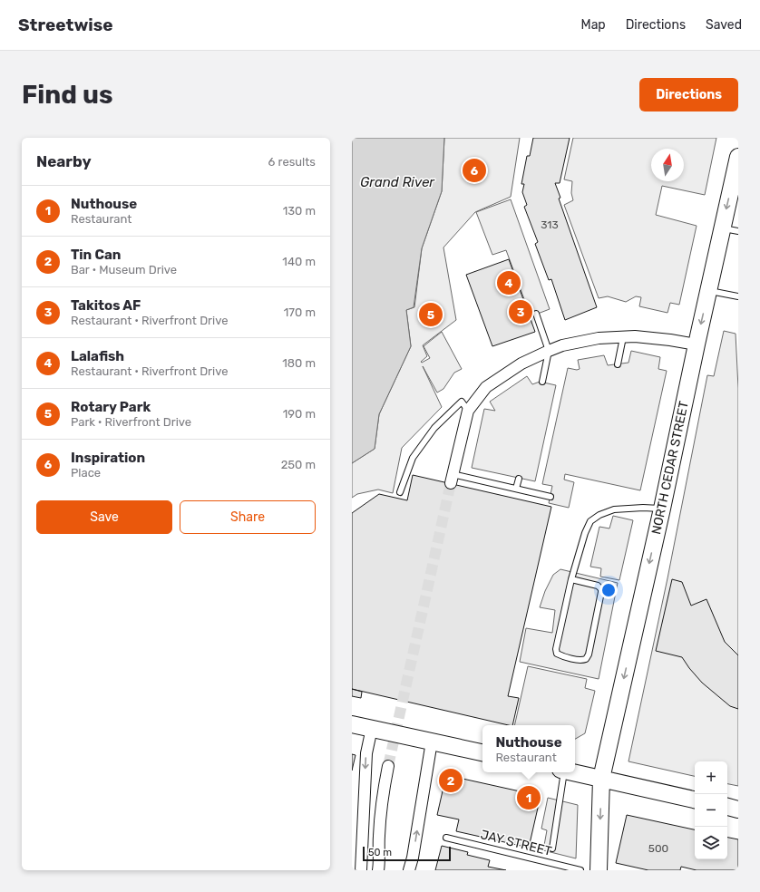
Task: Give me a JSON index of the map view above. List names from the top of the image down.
{
  "streets": {
    "main road": ["NORTH CEDAR STREET"],
    "lane": ["JAY STREET"]
  },
  "one_way": ["NORTH CEDAR STREET"],
  "water": ["Grand River"],
  "house_numbers": ["313", "500"],
  "scale_bar": "50 m",
  "north": "top",
  "page": {
    "header": "Streetwise",
    "nav": ["Map", "Directions", "Saved"],
    "buttons": [
      "Directions",
      ["Save", "Share"]
    ],
    "title": "Find us",
    "heading": ["Nearby", "6 results"],
    "pins": [
      "6",
      "4",
      "3",
      "5",
      "2",
      "1"
    ],
    "list": [
      {
        "mark": "1",
        "name": "Nuthouse",
        "note": "Restaurant",
        "value": "130 m"
      },
      {
        "mark": "2",
        "name": "Tin Can",
        "note": "Bar · Museum Drive",
        "value": "140 m"
      },
      {
        "mark": "3",
        "name": "Takitos AF",
        "note": "Restaurant · Riverfront Drive",
        "value": "170 m"
      },
      {
        "mark": "4",
        "name": "Lalafish",
        "note": "Restaurant · Riverfront Drive",
        "value": "180 m"
      },
      {
        "mark": "5",
        "name": "Rotary Park",
        "note": "Park · Riverfront Drive",
        "value": "190 m"
      },
      {
        "mark": "6",
        "name": "Inspiration",
        "note": "Place",
        "value": "250 m"
      }
    ],
    "popup": ["Nuthouse", "Restaurant"],
    "map_buttons": ["+", "−"],
    "scale": "50 m"
  }
}
